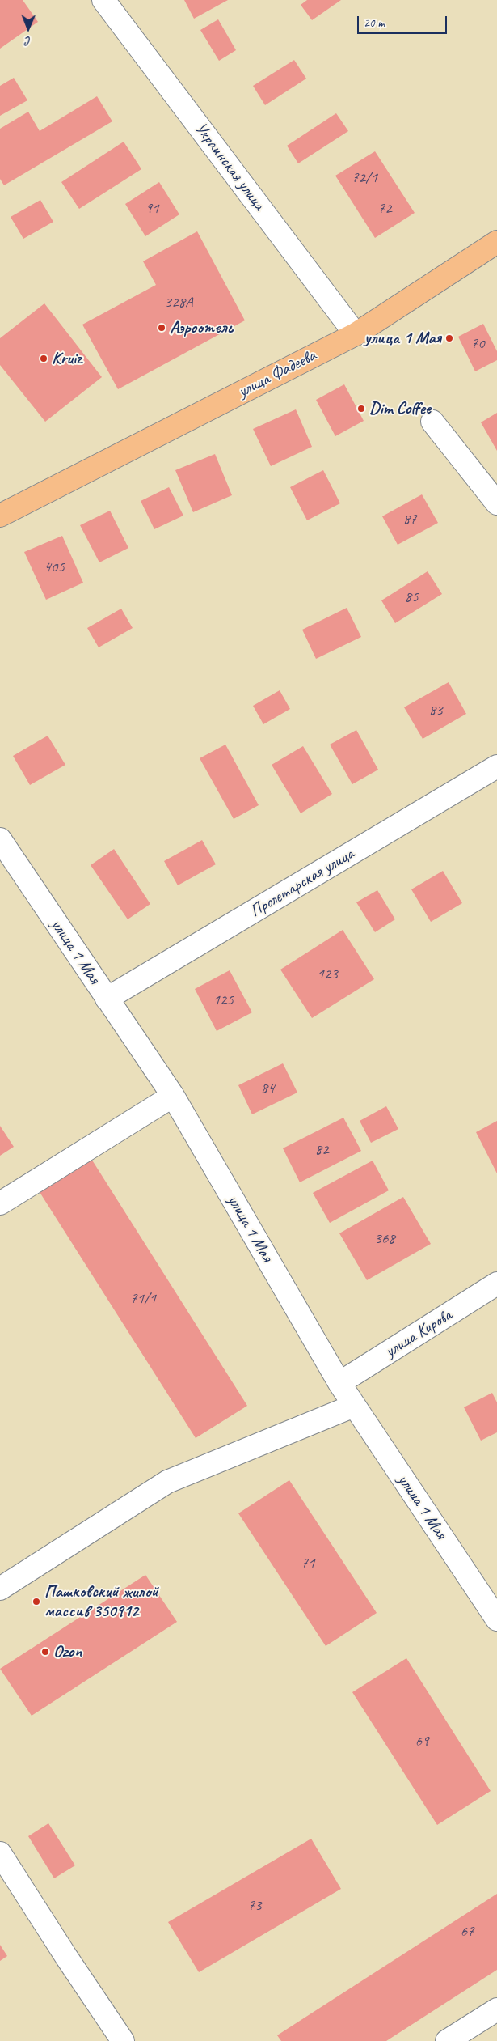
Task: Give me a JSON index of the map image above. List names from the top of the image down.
{
  "streets": {
    "main road": ["улица Фадеева"],
    "street": [
      "Украинская улица",
      "Пролетарская улица",
      "улица 1 Мая",
      "улица Кирова"
    ]
  },
  "crossings": [
    ["Украинская улица", "улица Фадеева"],
    ["Пролетарская улица", "улица 1 Мая"],
    ["улица 1 Мая", "улица Кирова"]
  ],
  "places": [
    "Аэроотель",
    "улица 1 Мая",
    "Kruiz",
    "Dim Coffee",
    "Пашковский жилой массив 350912",
    "Ozon"
  ],
  "house_numbers": [
    "72/1",
    "91",
    "72",
    "328А",
    "70",
    "87",
    "405",
    "85",
    "83",
    "123",
    "125",
    "84",
    "82",
    "368",
    "71/1",
    "71",
    "69",
    "73",
    "67"
  ],
  "scale_bar": "20 m",
  "north": "bottom"
}
